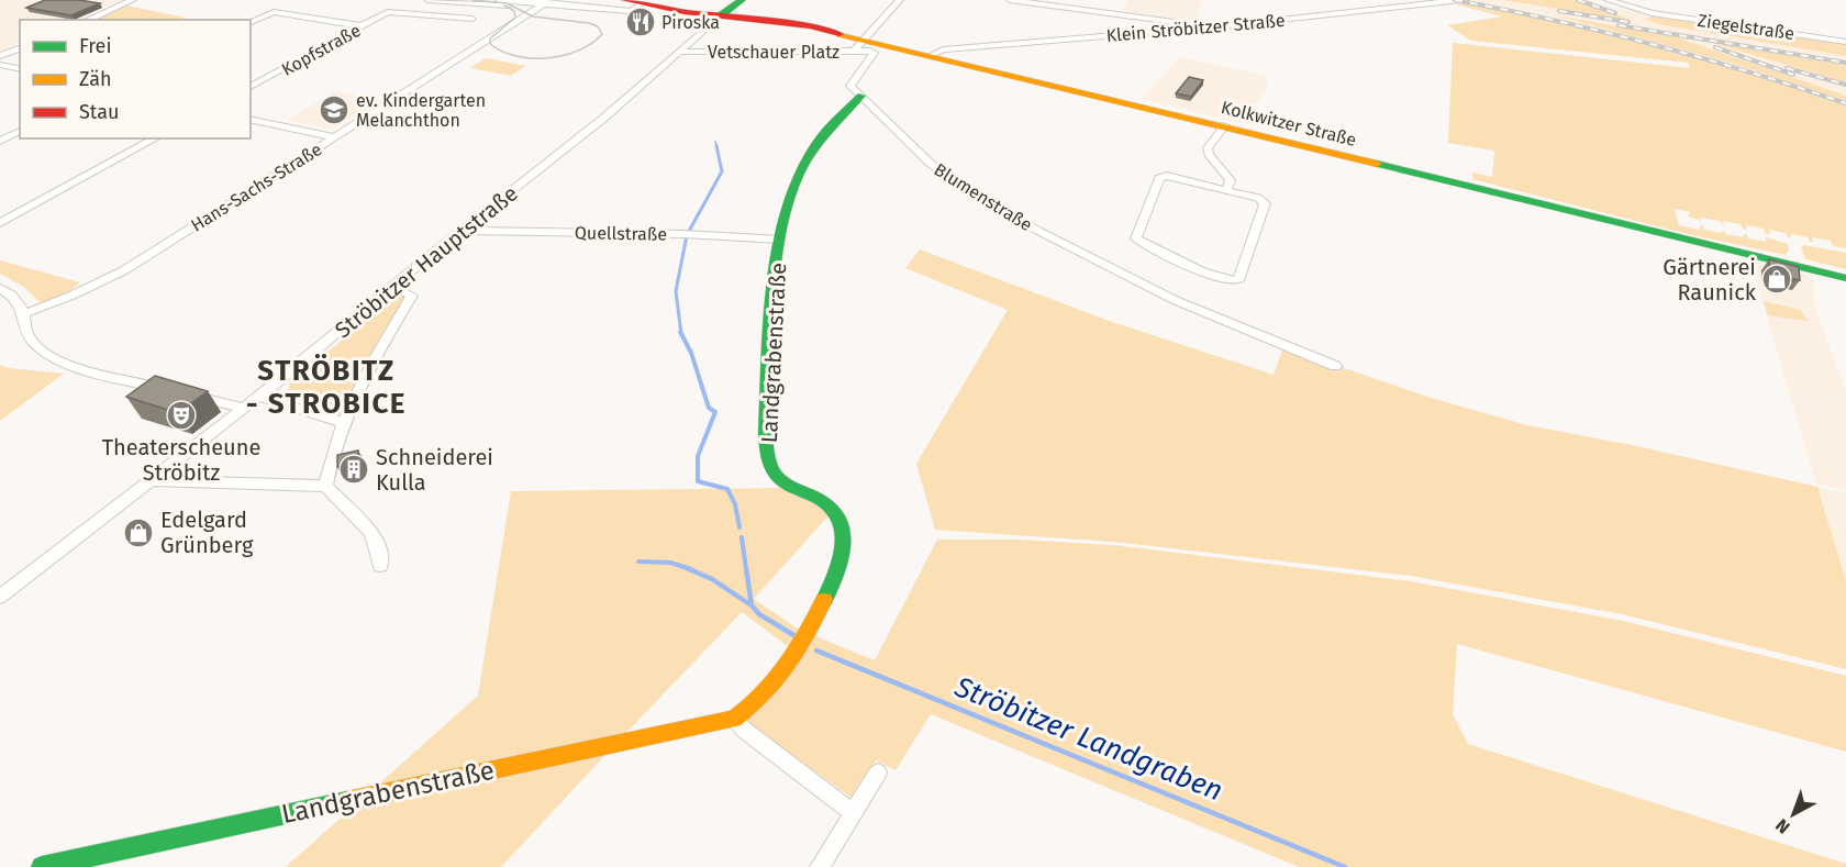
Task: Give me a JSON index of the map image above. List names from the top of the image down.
{
  "streets": {
    "main road": ["Kolkwitzer Straße", "Landgrabenstraße"],
    "street": [
      "Ziegelstraße",
      "Klein Ströbitzer Straße",
      "Kopfstraße",
      "Vetschauer Platz",
      "Hans-Sachs-Straße",
      "Blumenstraße",
      "Quellstraße",
      "Ströbitzer Hauptstraße"
    ]
  },
  "crossings": [
    ["Klein Ströbitzer Straße", "Kolkwitzer Straße"],
    ["Vetschauer Platz", "Kolkwitzer Straße"],
    ["Vetschauer Platz", "Ströbitzer Hauptstraße"],
    ["Kolkwitzer Straße", "Ströbitzer Hauptstraße"],
    ["Blumenstraße", "Landgrabenstraße"],
    ["Quellstraße", "Ströbitzer Hauptstraße"],
    ["Quellstraße", "Landgrabenstraße"]
  ],
  "districts": ["STRÖBITZ - STROBICE"],
  "water": ["Ströbitzer Landgraben"],
  "places": {
    "restaurant": ["Piroska"],
    "school or university": ["ev. Kindergarten Melanchthon"],
    "shop": ["Gärtnerei Raunick", "Edelgard Grünberg"],
    "theatre": ["Theaterscheune Ströbitz"],
    "building": ["Schneiderei Kulla"]
  },
  "legend": ["Frei", "Zäh", "Stau"],
  "north": "bottom left"
}
